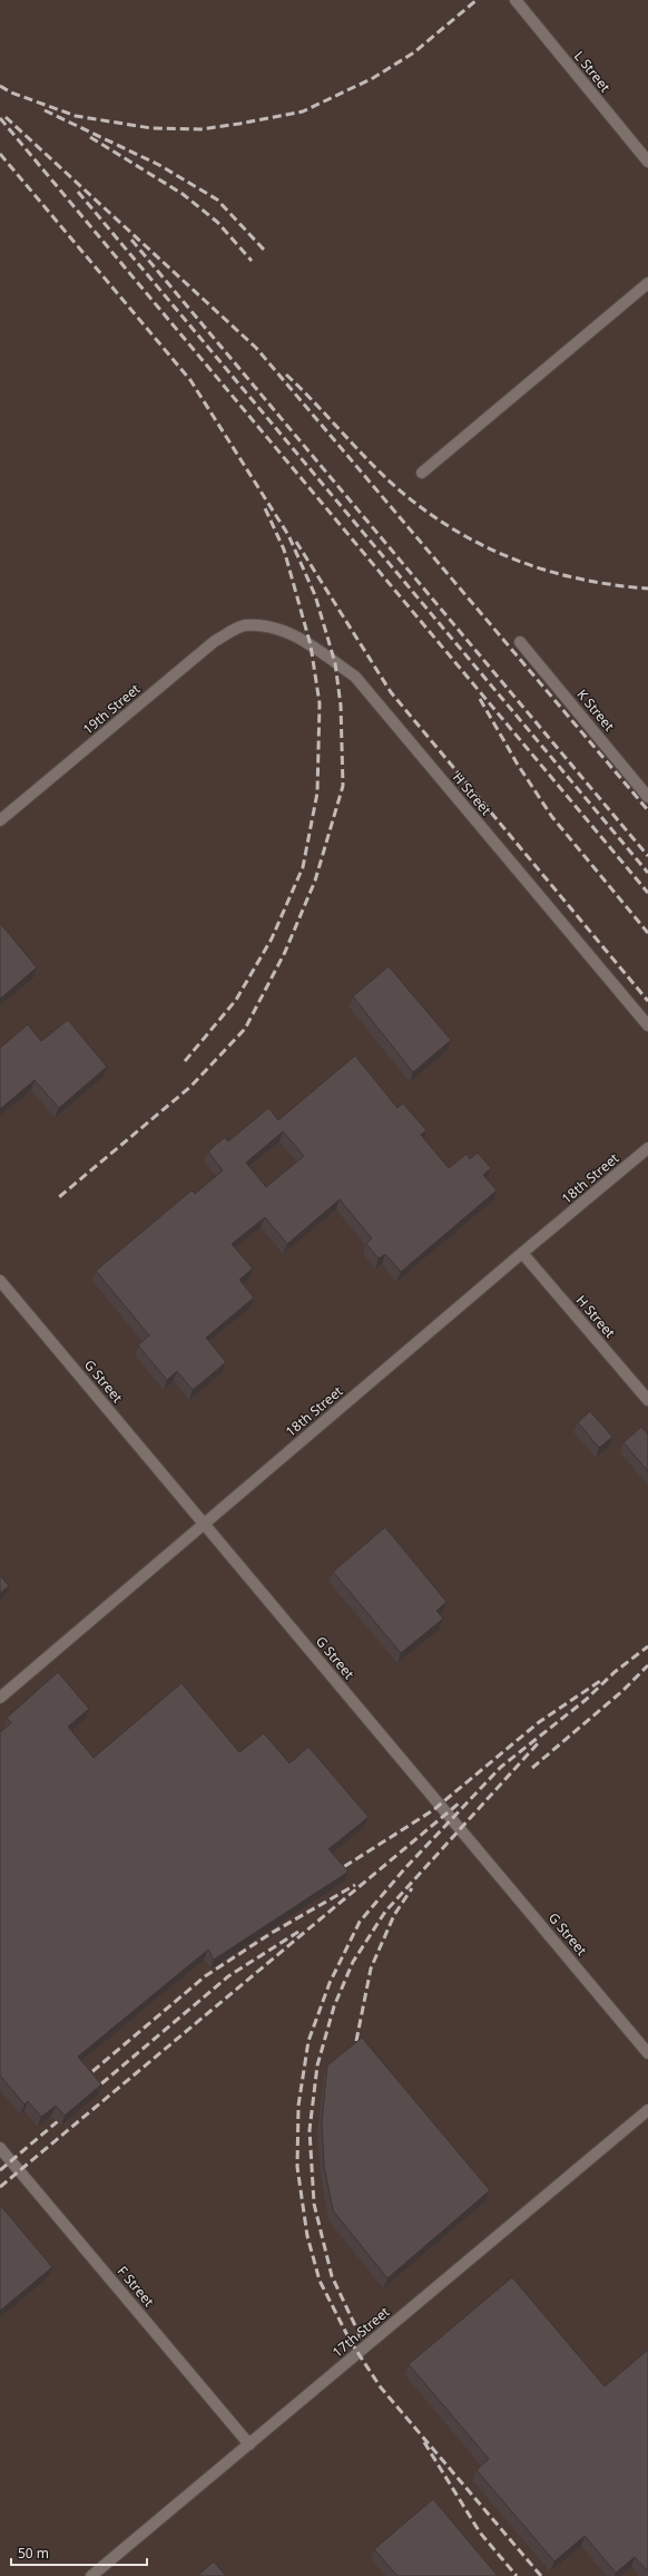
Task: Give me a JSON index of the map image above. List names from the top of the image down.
{
  "streets": {
    "lane": [
      "L Street",
      "19th Street",
      "K Street",
      "H Street",
      "18th Street",
      "G Street",
      "F Street",
      "17th Street"
    ]
  },
  "crossings": [
    ["19th Street", "H Street"],
    ["H Street", "18th Street"],
    ["18th Street", "G Street"],
    ["F Street", "17th Street"]
  ],
  "scale_bar": "50 m"
}
